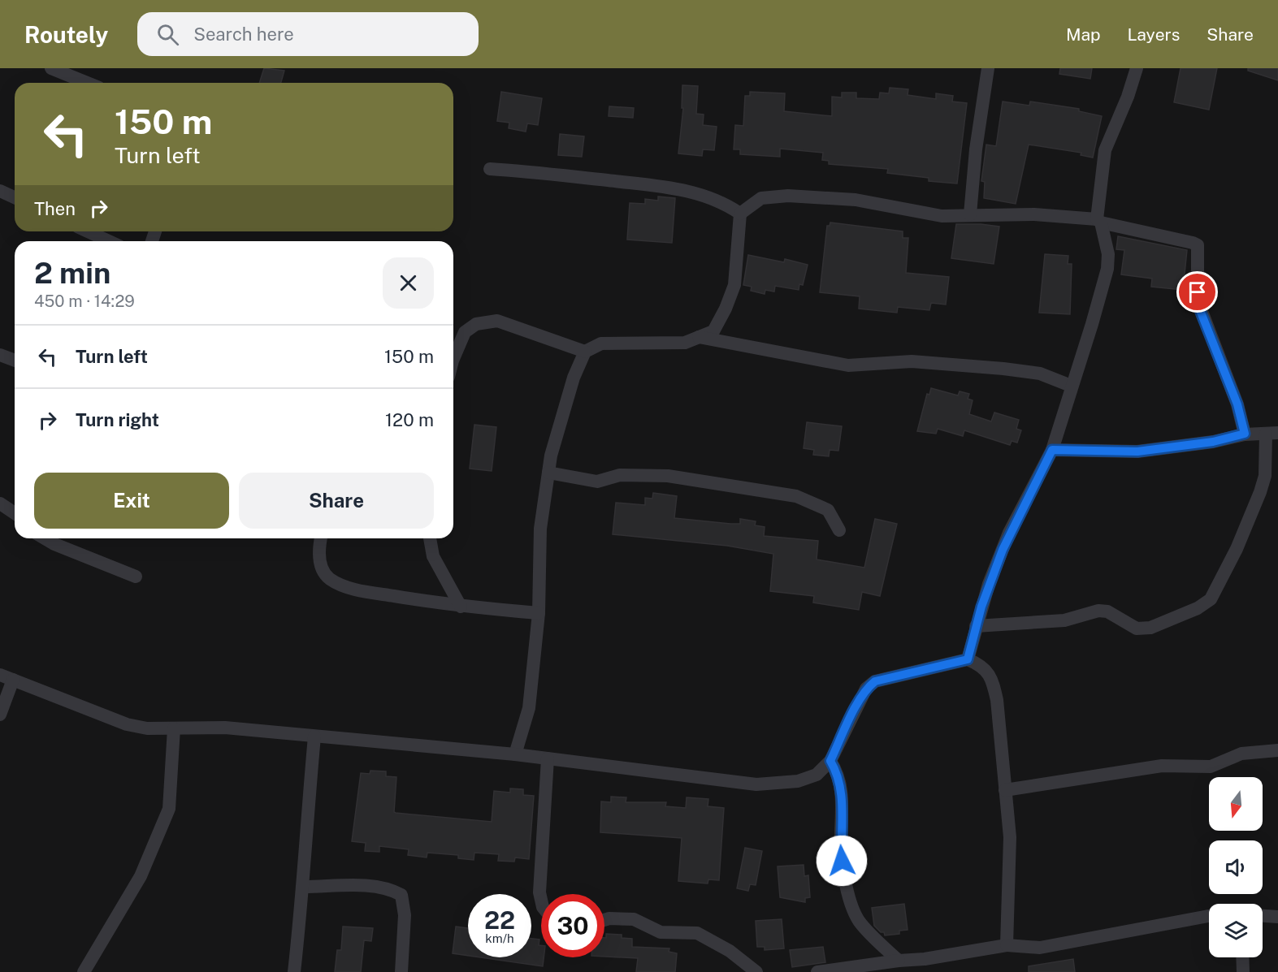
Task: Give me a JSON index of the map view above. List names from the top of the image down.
{
  "north": "bottom",
  "page": {
    "header": "Routely",
    "search": "Search here",
    "nav": ["Map", "Layers", "Share"],
    "turn": ["150 m", "Turn left"],
    "then": "Then",
    "heading": ["2 min", "450 m · 14:29"],
    "list": [
      {
        "name": "Turn left",
        "value": "150 m"
      },
      {
        "name": "Turn right",
        "value": "120 m"
      }
    ],
    "buttons": ["Exit", "Share"],
    "speed": "22 km/h",
    "limit": "30"
  }
}
